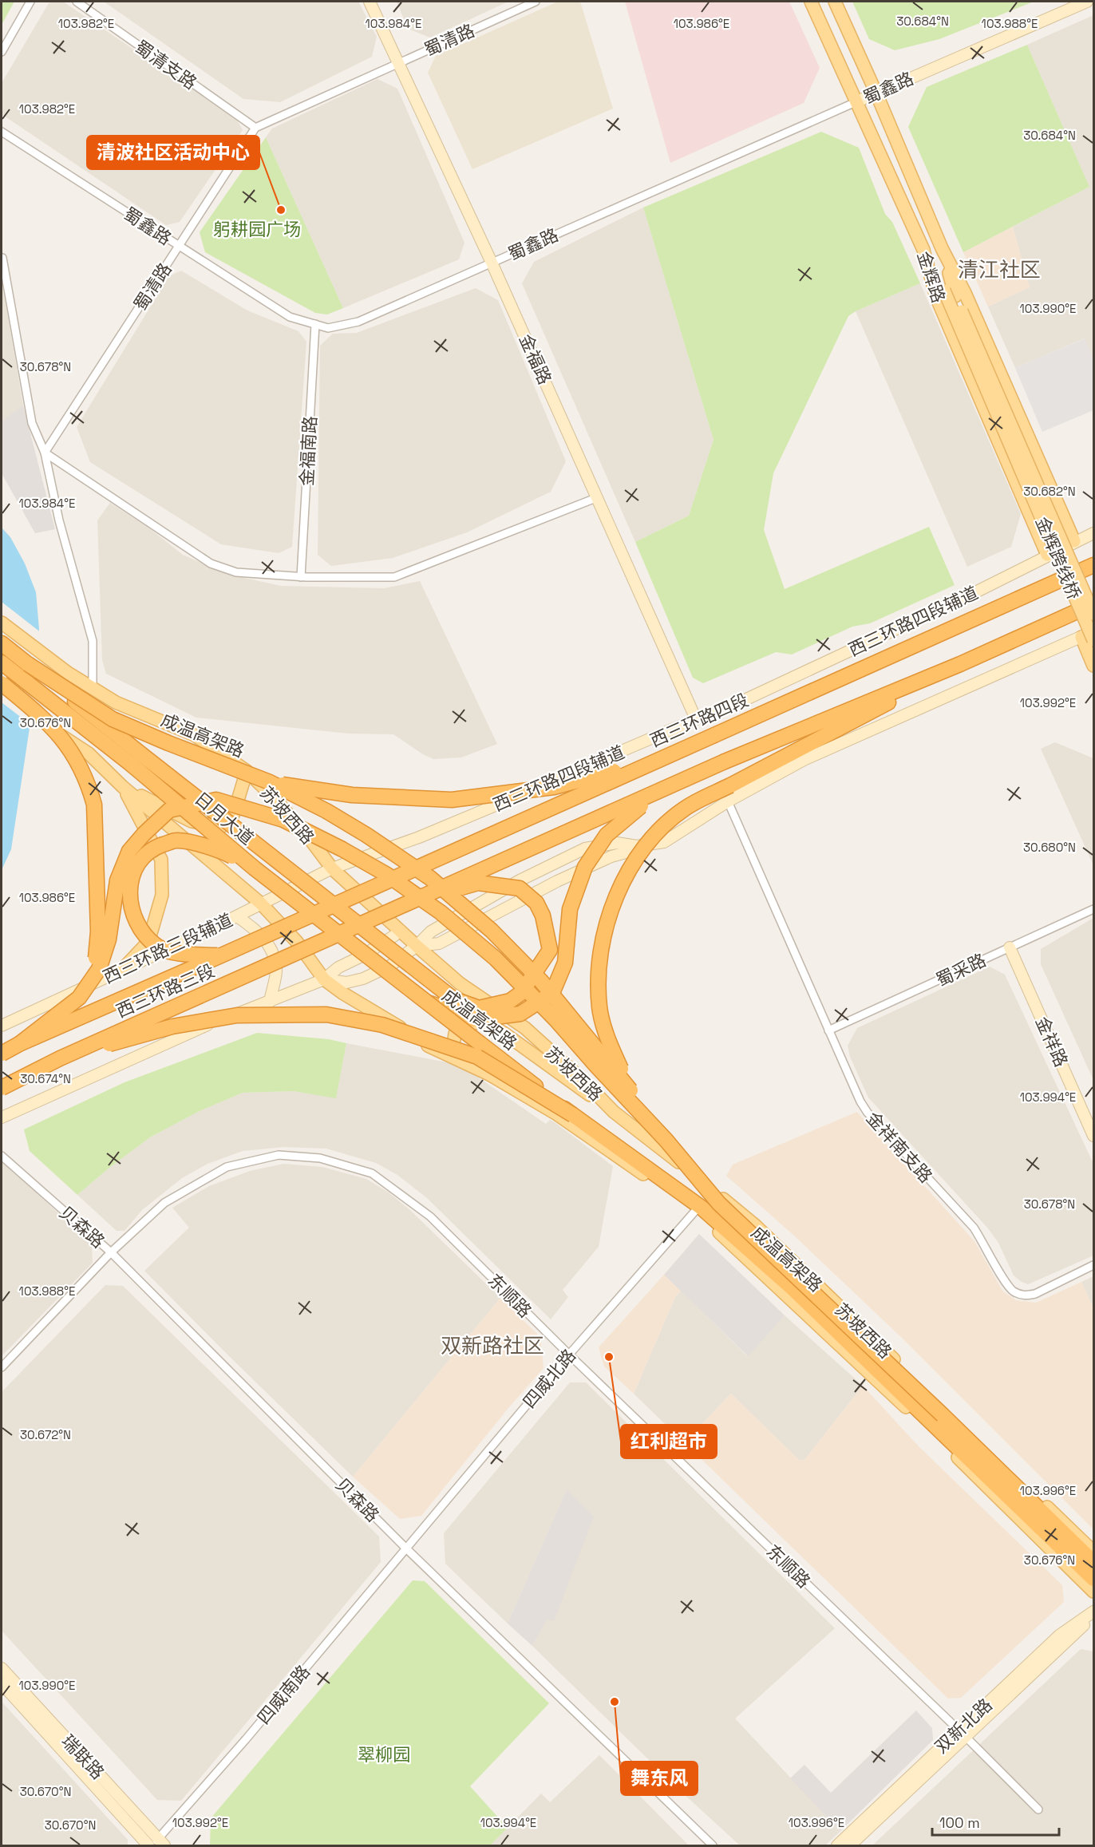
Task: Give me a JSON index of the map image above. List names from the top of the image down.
{
  "streets": {
    "highway": [
      "西三环路四段",
      "成温高架路",
      "日月大道",
      "西三环路三段"
    ],
    "main road": [
      "蜀鑫路",
      "金辉路",
      "金福路",
      "金辉跨线桥",
      "西三环路四段辅道",
      "苏坡西路",
      "西三环路三段辅道",
      "金祥路",
      "双新北路",
      "瑞联路"
    ],
    "street": [
      "蜀清路",
      "蜀清支路",
      "金福南路",
      "蜀采路",
      "金祥南支路",
      "贝森路",
      "东顺路",
      "四威北路",
      "四威南路"
    ]
  },
  "crossings": [
    ["蜀清路", "蜀清支路"],
    ["蜀清路", "蜀鑫路"],
    ["蜀清路", "金福路"],
    ["蜀鑫路", "金辉路"],
    ["蜀鑫路", "金福路"],
    ["蜀鑫路", "金福南路"],
    ["金辉路", "西三环路四段辅道"],
    ["金福路", "西三环路四段辅道"],
    ["西三环路四段辅道", "苏坡西路"],
    ["西三环路四段辅道", "西三环路三段辅道"],
    ["西三环路四段", "西三环路三段"],
    ["成温高架路", "日月大道"],
    ["苏坡西路", "西三环路三段辅道"],
    ["苏坡西路", "四威北路"],
    ["蜀采路", "金祥路"],
    ["蜀采路", "金祥南支路"],
    ["贝森路", "东顺路"],
    ["贝森路", "四威北路"],
    ["贝森路", "四威南路"],
    ["东顺路", "四威北路"],
    ["东顺路", "双新北路"],
    ["四威北路", "四威南路"],
    ["四威南路", "瑞联路"]
  ],
  "districts": ["清江社区", "双新路社区"],
  "parks": ["躬耕园广场", "翠柳园"],
  "places": ["清波社区活动中心", "红利超市", "舞东风"],
  "scale_bar": "100 m",
  "coordinates": [
    "30.684°N",
    "103.984°E",
    "103.986°E",
    "103.988°E",
    "103.982°E",
    "103.990°E",
    "30.678°N",
    "30.682°N",
    "103.992°E",
    "30.676°N",
    "30.680°N",
    "30.674°N",
    "103.994°E",
    "30.672°N",
    "103.996°E",
    "30.670°N"
  ]
}
